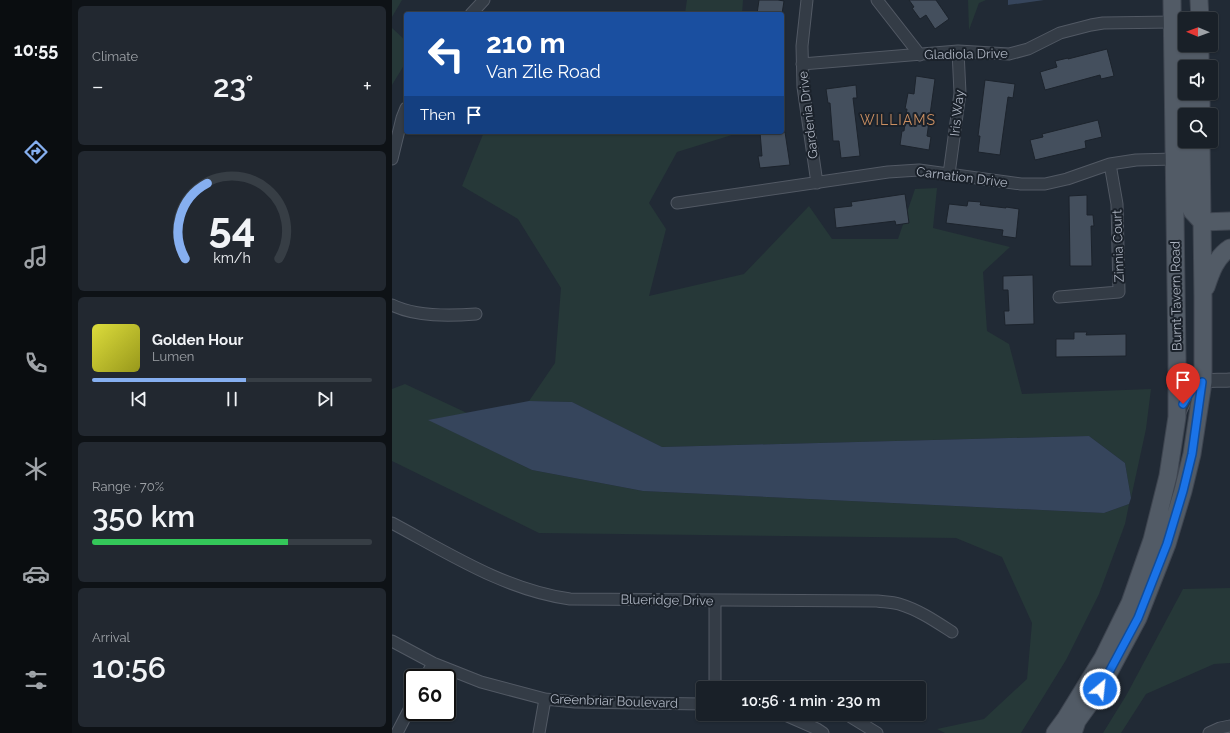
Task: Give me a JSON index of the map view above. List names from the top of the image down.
{
  "streets": {
    "main road": ["Burnt Tavern Road"],
    "street": [
      "Gladiola Drive",
      "Iris Way",
      "Gardenia Drive",
      "Carnation Drive",
      "Zinnia Court",
      "Blueridge Drive",
      "Greenbriar Boulevard"
    ]
  },
  "crossings": [
    ["Gladiola Drive", "Iris Way"],
    ["Gladiola Drive", "Gardenia Drive"],
    ["Gladiola Drive", "Burnt Tavern Road"],
    ["Iris Way", "Carnation Drive"],
    ["Gardenia Drive", "Carnation Drive"],
    ["Carnation Drive", "Zinnia Court"],
    ["Carnation Drive", "Burnt Tavern Road"]
  ],
  "districts": ["WILLIAMS"],
  "north": "left",
  "page": {
    "tabs": "10:55",
    "tile": [
      "Climate",
      ["Range · 70%", "350 km"],
      ["Arrival", "10:56"]
    ],
    "turn": ["210 m", "Van Zile Road"],
    "heat": ["−", "23°", "+"],
    "then": "Then",
    "song": ["Golden Hour", "Lumen"],
    "limit": "60",
    "trip": "10:56 · 1 min · 230 m",
    "gauge": ["54", "km/h"]
  }
}
